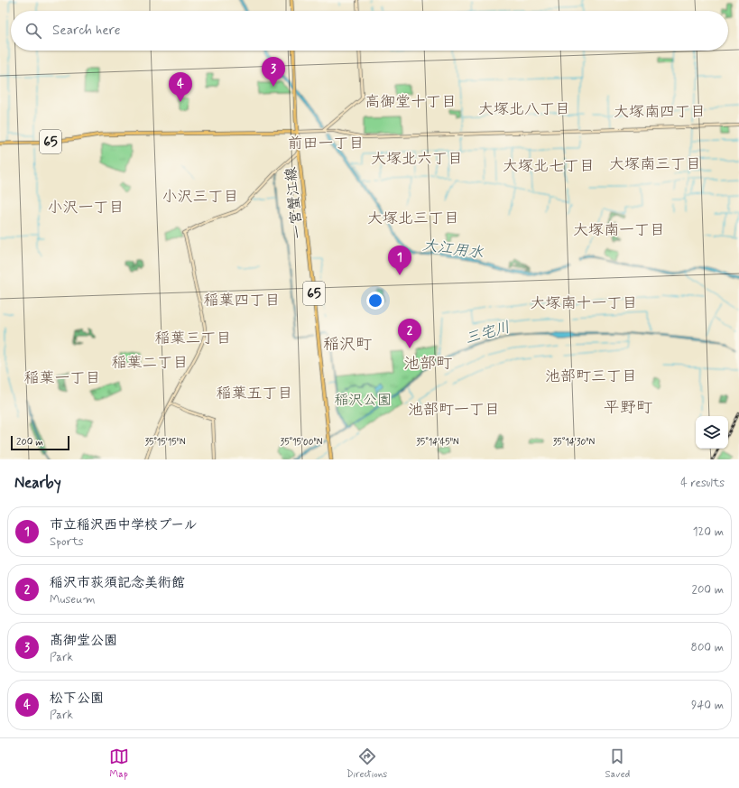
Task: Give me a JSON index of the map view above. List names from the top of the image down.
{
  "streets": {
    "main road": ["65", "一宮蟹江線"]
  },
  "crossings": [
    ["65", "一宮蟹江線"]
  ],
  "districts": [
    "高御堂十丁目",
    "大塚北八丁目",
    "大塚南四丁目",
    "前田一丁目",
    "大塚北六丁目",
    "大塚南三丁目",
    "大塚北七丁目",
    "小沢三丁目",
    "小沢一丁目",
    "大塚北三丁目",
    "大塚南一丁目",
    "稲葉四丁目",
    "大塚南十一丁目",
    "稲葉三丁目",
    "稲沢町",
    "稲葉二丁目",
    "池部町",
    "池部町三丁目",
    "稲葉一丁目",
    "稲葉五丁目",
    "平野町",
    "池部町一丁目"
  ],
  "water": ["大江用水", "三宅川"],
  "parks": ["稲沢公園"],
  "scale_bar": "200 m",
  "page": {
    "search": "Search here",
    "pins": [
      "3",
      "4",
      "1",
      "2"
    ],
    "scale": "200 m",
    "heading": ["Nearby", "4 results"],
    "list": [
      {
        "mark": "1",
        "name": "市立稲沢西中学校プール",
        "note": "Sports",
        "value": "120 m"
      },
      {
        "mark": "2",
        "name": "稲沢市荻須記念美術館",
        "note": "Museum",
        "value": "200 m"
      },
      {
        "mark": "3",
        "name": "髙御堂公園",
        "note": "Park",
        "value": "800 m"
      },
      {
        "mark": "4",
        "name": "松下公園",
        "note": "Park",
        "value": "940 m"
      }
    ],
    "nav": ["Map", "Directions", "Saved"]
  },
  "coordinates": [
    "35°15'15\"N",
    "35°15'00\"N",
    "35°14'45\"N",
    "35°14'30\"N"
  ]
}
